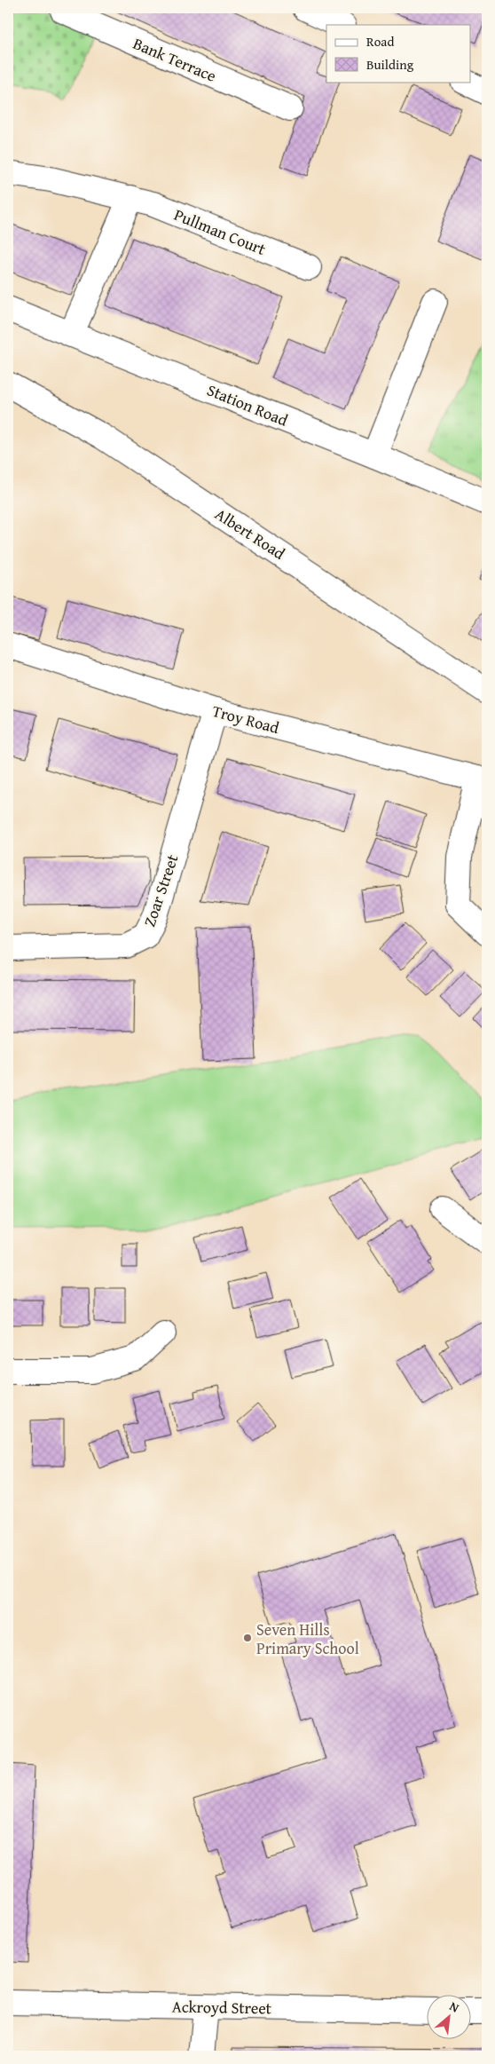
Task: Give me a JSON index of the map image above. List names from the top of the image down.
{
  "streets": {
    "street": [
      "Bank Terrace",
      "Pullman Court",
      "Station Road",
      "Albert Road",
      "Troy Road",
      "Zoar Street",
      "Ackroyd Street"
    ]
  },
  "crossings": [
    ["Troy Road", "Zoar Street"]
  ],
  "places": ["Seven Hills Primary School"],
  "legend": ["Road", "Building"],
  "north": "top right"
}
